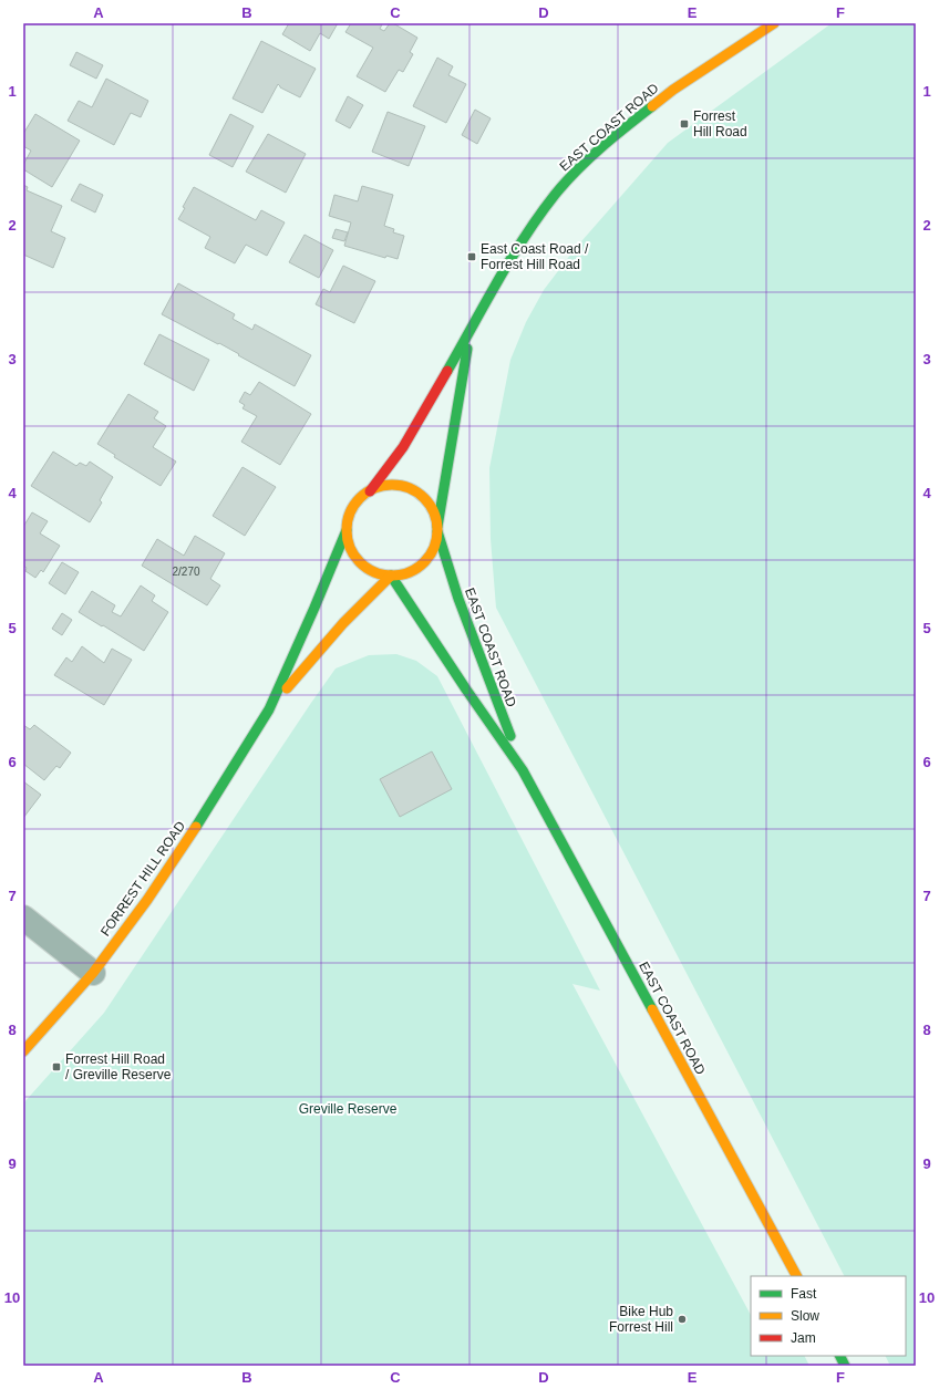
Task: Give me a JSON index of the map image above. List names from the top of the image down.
{
  "streets": {
    "main road": ["EAST COAST ROAD", "FORREST HILL ROAD"]
  },
  "crossings": [
    ["EAST COAST ROAD", "FORREST HILL ROAD"]
  ],
  "parks": ["Greville Reserve"],
  "places": {
    "transit": ["Forrest Hill Road", "East Coast Road / Forrest Hill Road", "Forrest Hill Road / Greville Reserve"],
    "other": ["Bike Hub Forrest Hill"]
  },
  "house_numbers": ["2/270"],
  "legend": ["Fast", "Slow", "Jam"],
  "grid": {
    "columns": [
      "A",
      "B",
      "C",
      "D",
      "E",
      "F"
    ],
    "rows": [
      "1",
      "2",
      "3",
      "4",
      "5",
      "6",
      "7",
      "8",
      "9",
      "10"
    ]
  }
}
